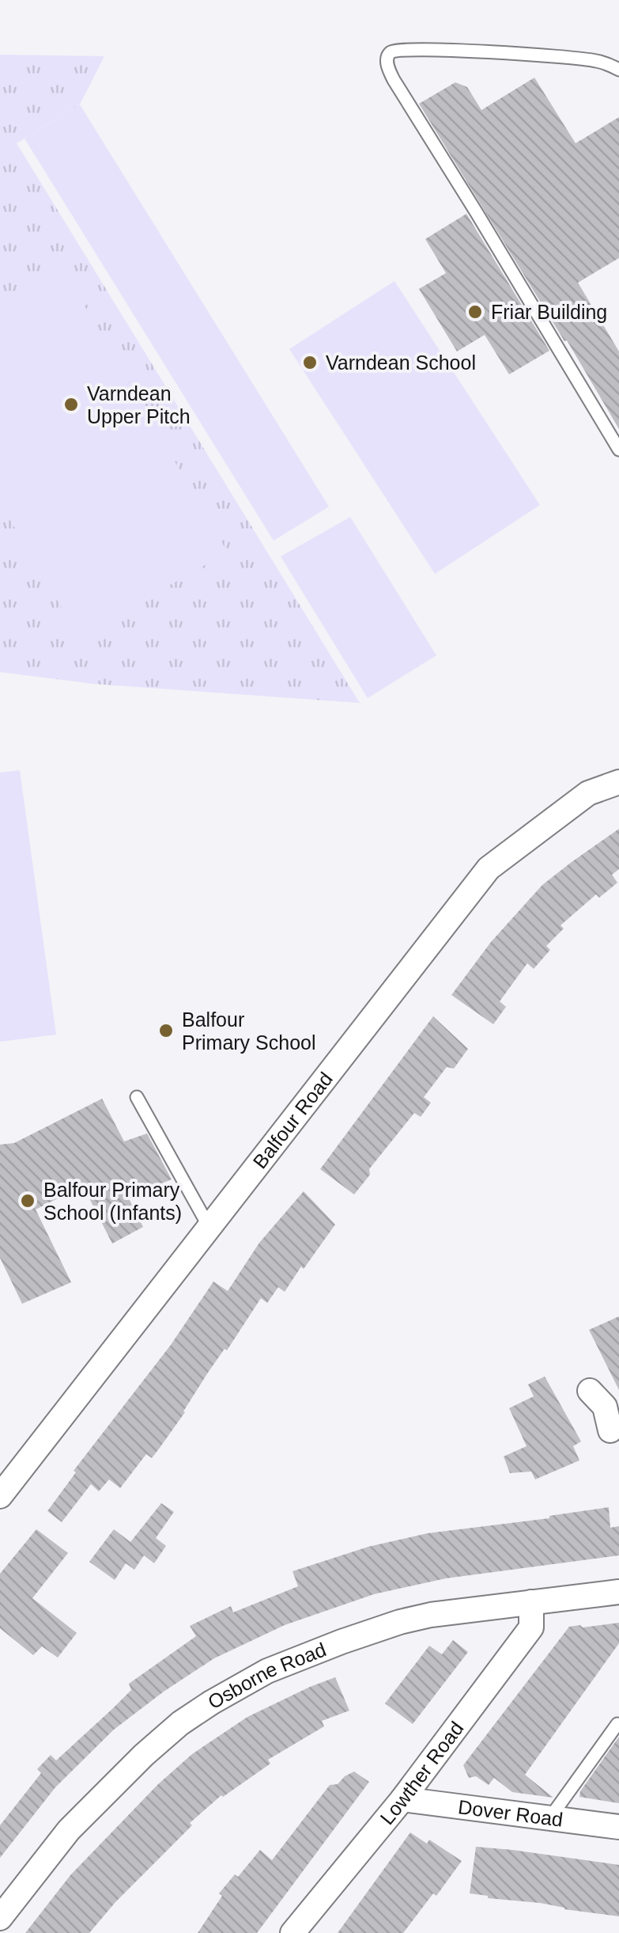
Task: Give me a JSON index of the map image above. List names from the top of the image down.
{
  "streets": {
    "street": [
      "Balfour Road",
      "Osborne Road",
      "Lowther Road",
      "Dover Road"
    ]
  },
  "crossings": [
    ["Osborne Road", "Lowther Road"],
    ["Lowther Road", "Dover Road"]
  ],
  "places": [
    "Friar Building",
    "Varndean School",
    "Varndean Upper Pitch",
    "Balfour Primary School",
    "Balfour Primary School (Infants)"
  ]
}
